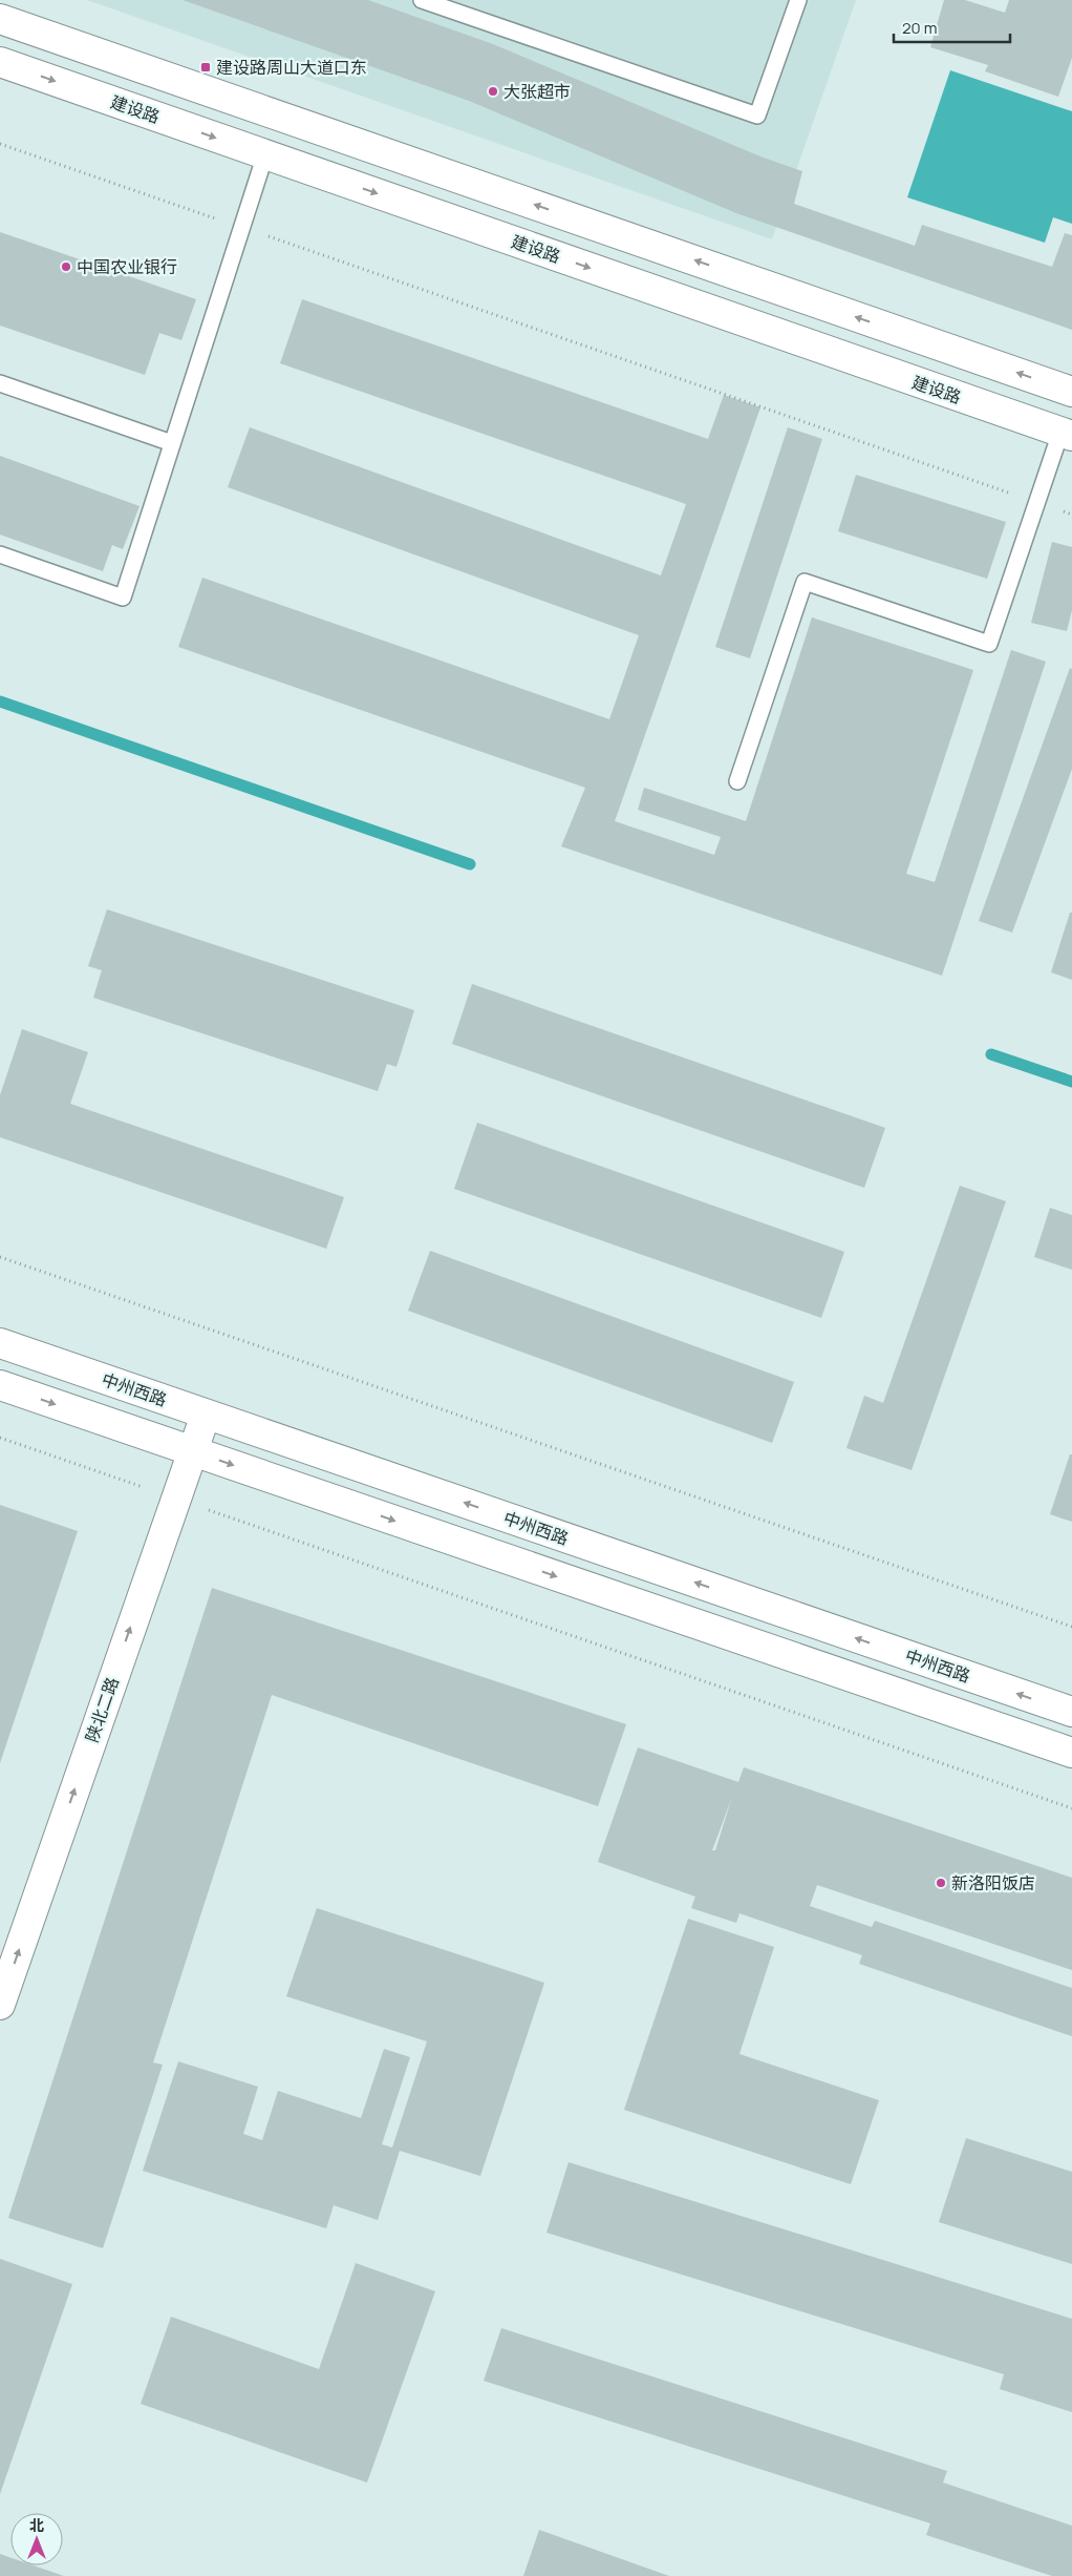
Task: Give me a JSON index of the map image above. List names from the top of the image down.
{
  "streets": {
    "street": ["建设路", "中州西路", "陕北二路"]
  },
  "crossings": [
    ["中州西路", "陕北二路"]
  ],
  "one_way": ["陕北二路"],
  "places": {
    "transit": ["建设路周山大道口东"],
    "other": ["大张超市", "中国农业银行", "新洛阳饭店"]
  },
  "scale_bar": "20 m",
  "north": "top"
}
